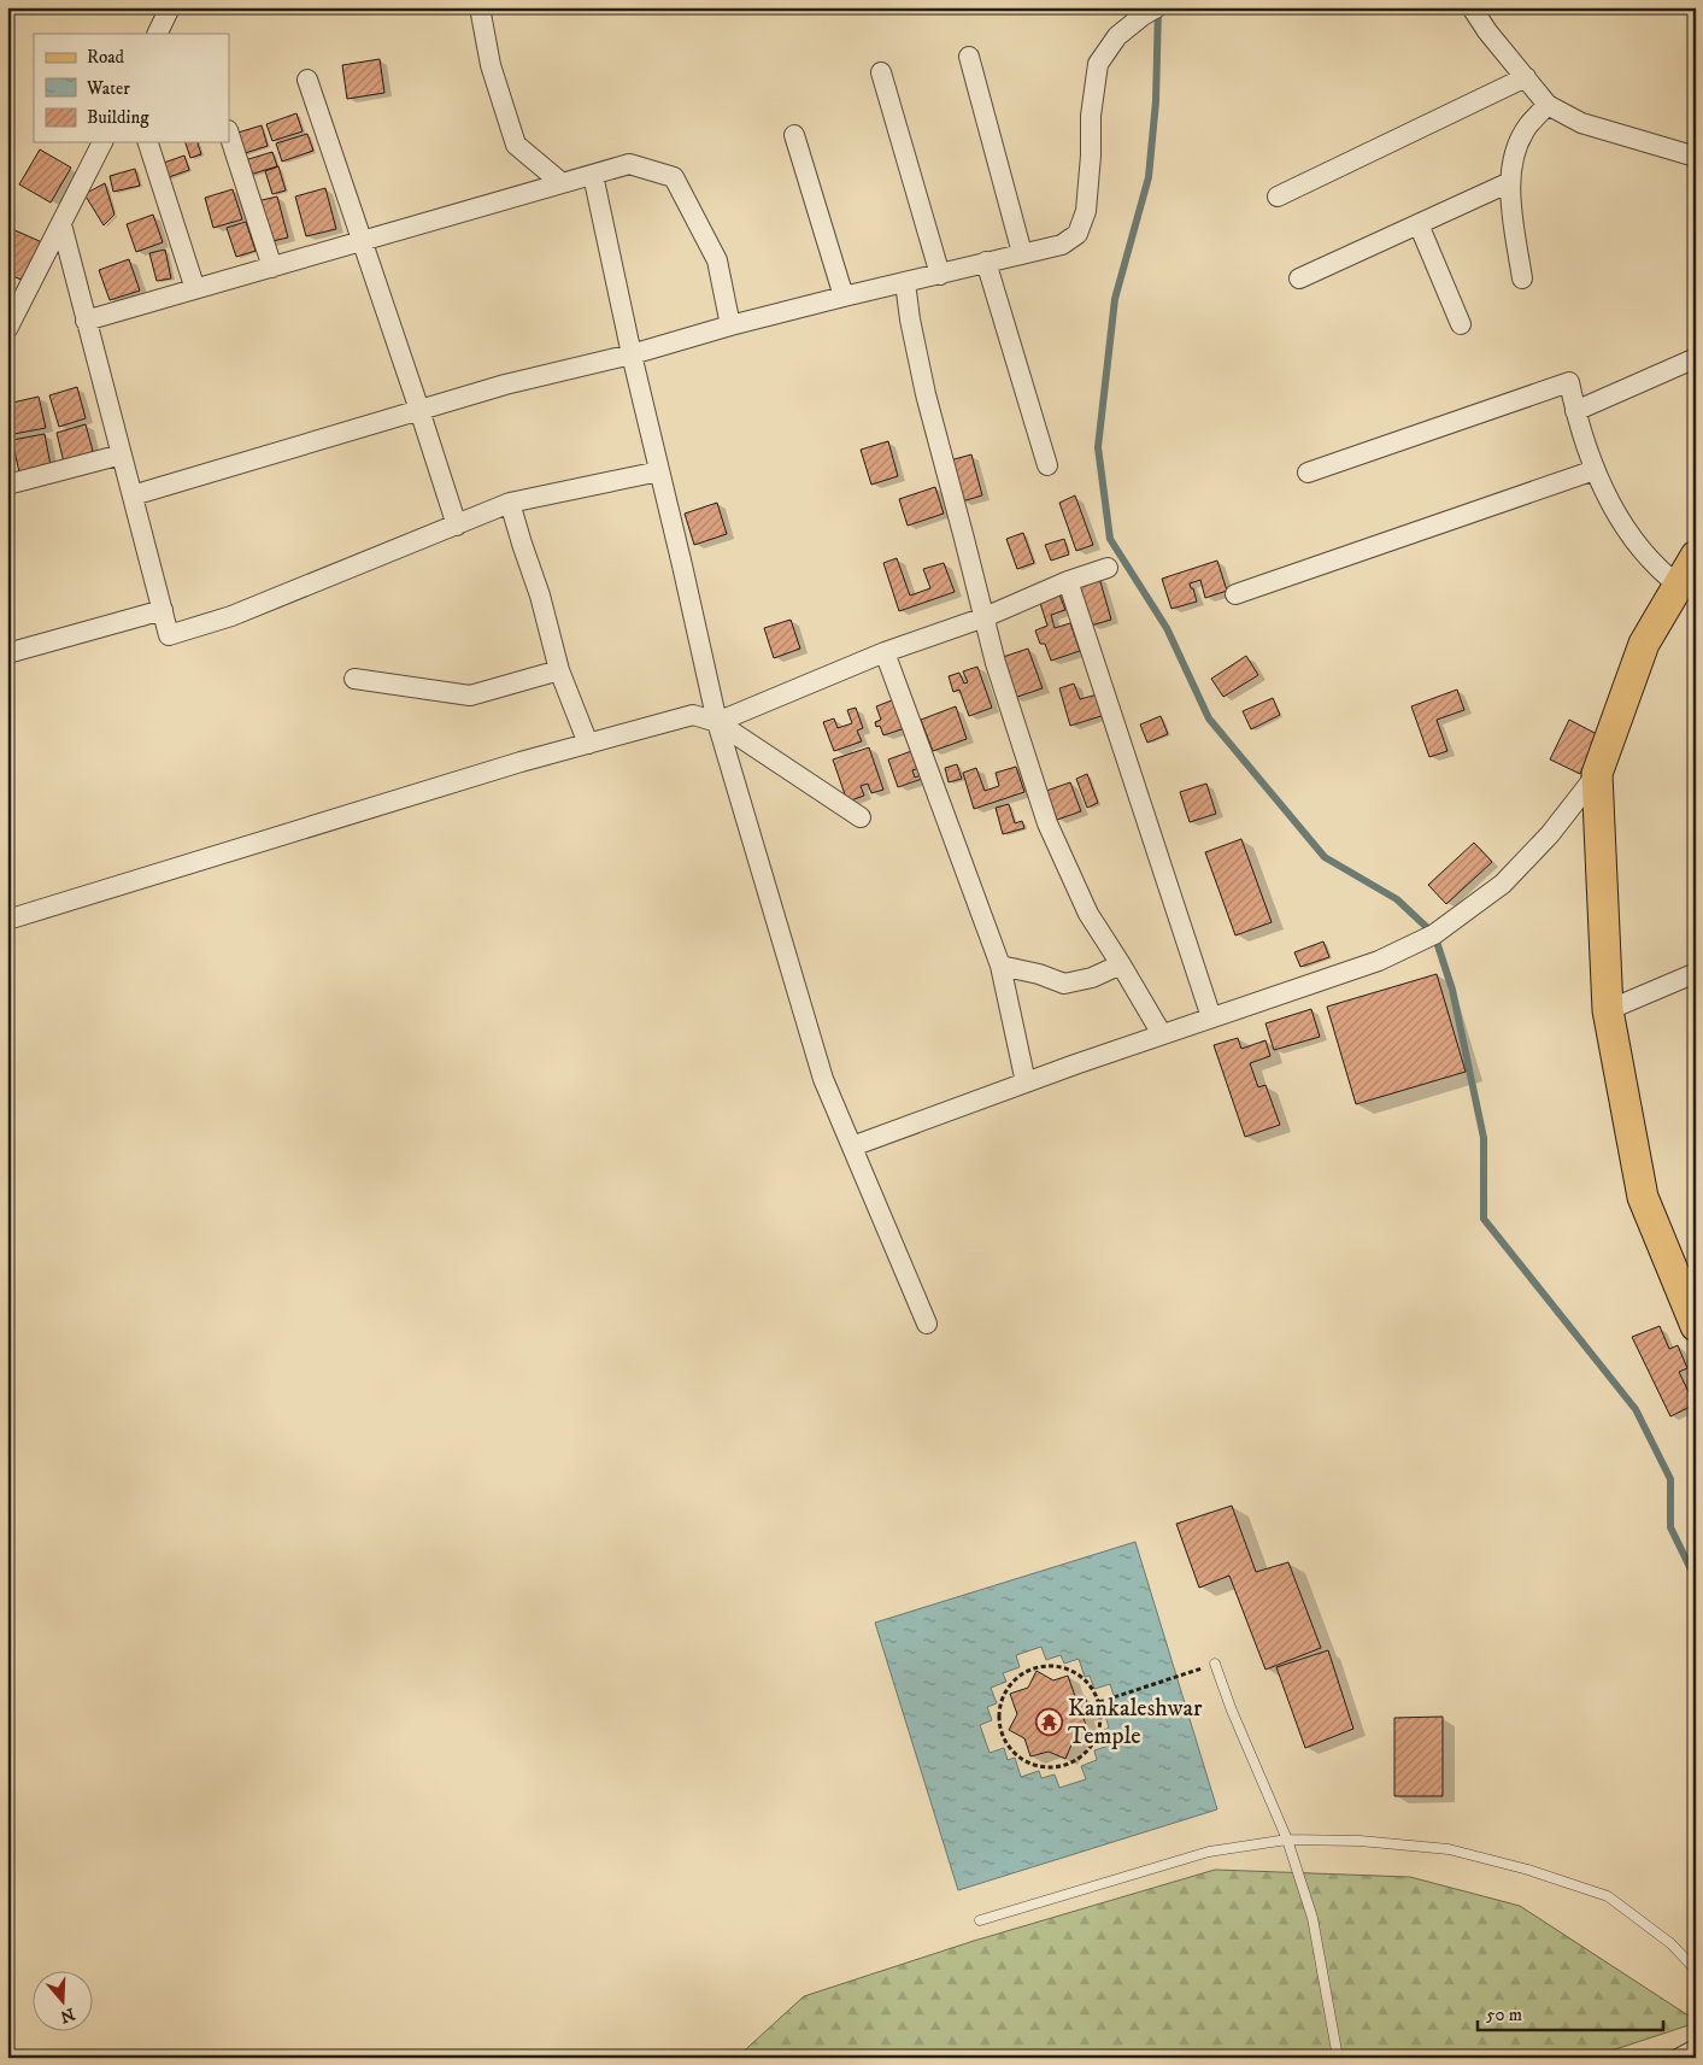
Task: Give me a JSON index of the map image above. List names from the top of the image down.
{
  "places": {
    "temple": ["Kankaleshwar Temple"]
  },
  "legend": ["Road", "Water", "Building"],
  "scale_bar": "50 m",
  "north": "bottom"
}
